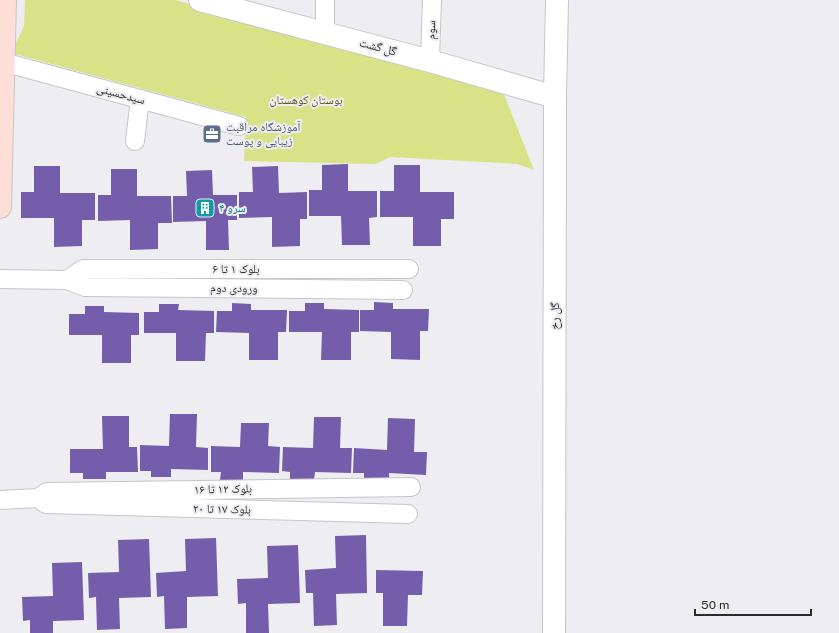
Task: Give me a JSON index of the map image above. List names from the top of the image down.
{
  "streets": {
    "street": [
      "سوم",
      "گل گشت",
      "سیدحسینی",
      "بلوک ۱ تا ۶",
      "ورودی دوم",
      "گل رخ",
      "بلوک ۱۲ تا ۱۶",
      "بلوک ۱۷ تا ۲۰"
    ]
  },
  "crossings": [
    ["سوم", "گل گشت"],
    ["گل گشت", "گل رخ"],
    ["بلوک ۱ تا ۶", "ورودی دوم"],
    ["بلوک ۱۲ تا ۱۶", "بلوک ۱۷ تا ۲۰"]
  ],
  "parks": ["بوستان کوهستان"],
  "places": {
    "office": ["آموزشگاه مراقبت زیبایی و پوست"],
    "building": ["سرو ۴"]
  },
  "scale_bar": "50 m"
}
